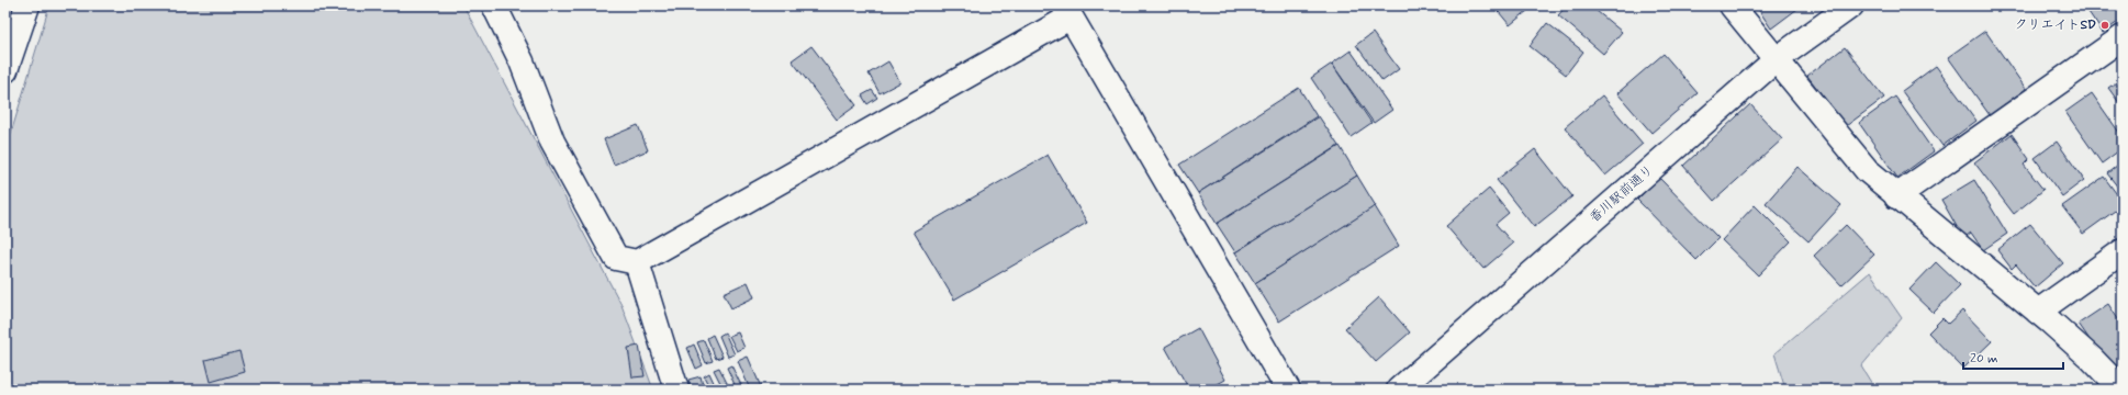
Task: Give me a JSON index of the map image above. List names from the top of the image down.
{
  "streets": {
    "street": ["香川駅前通り"]
  },
  "places": ["クリエイトSD"],
  "scale_bar": "20 m"
}
